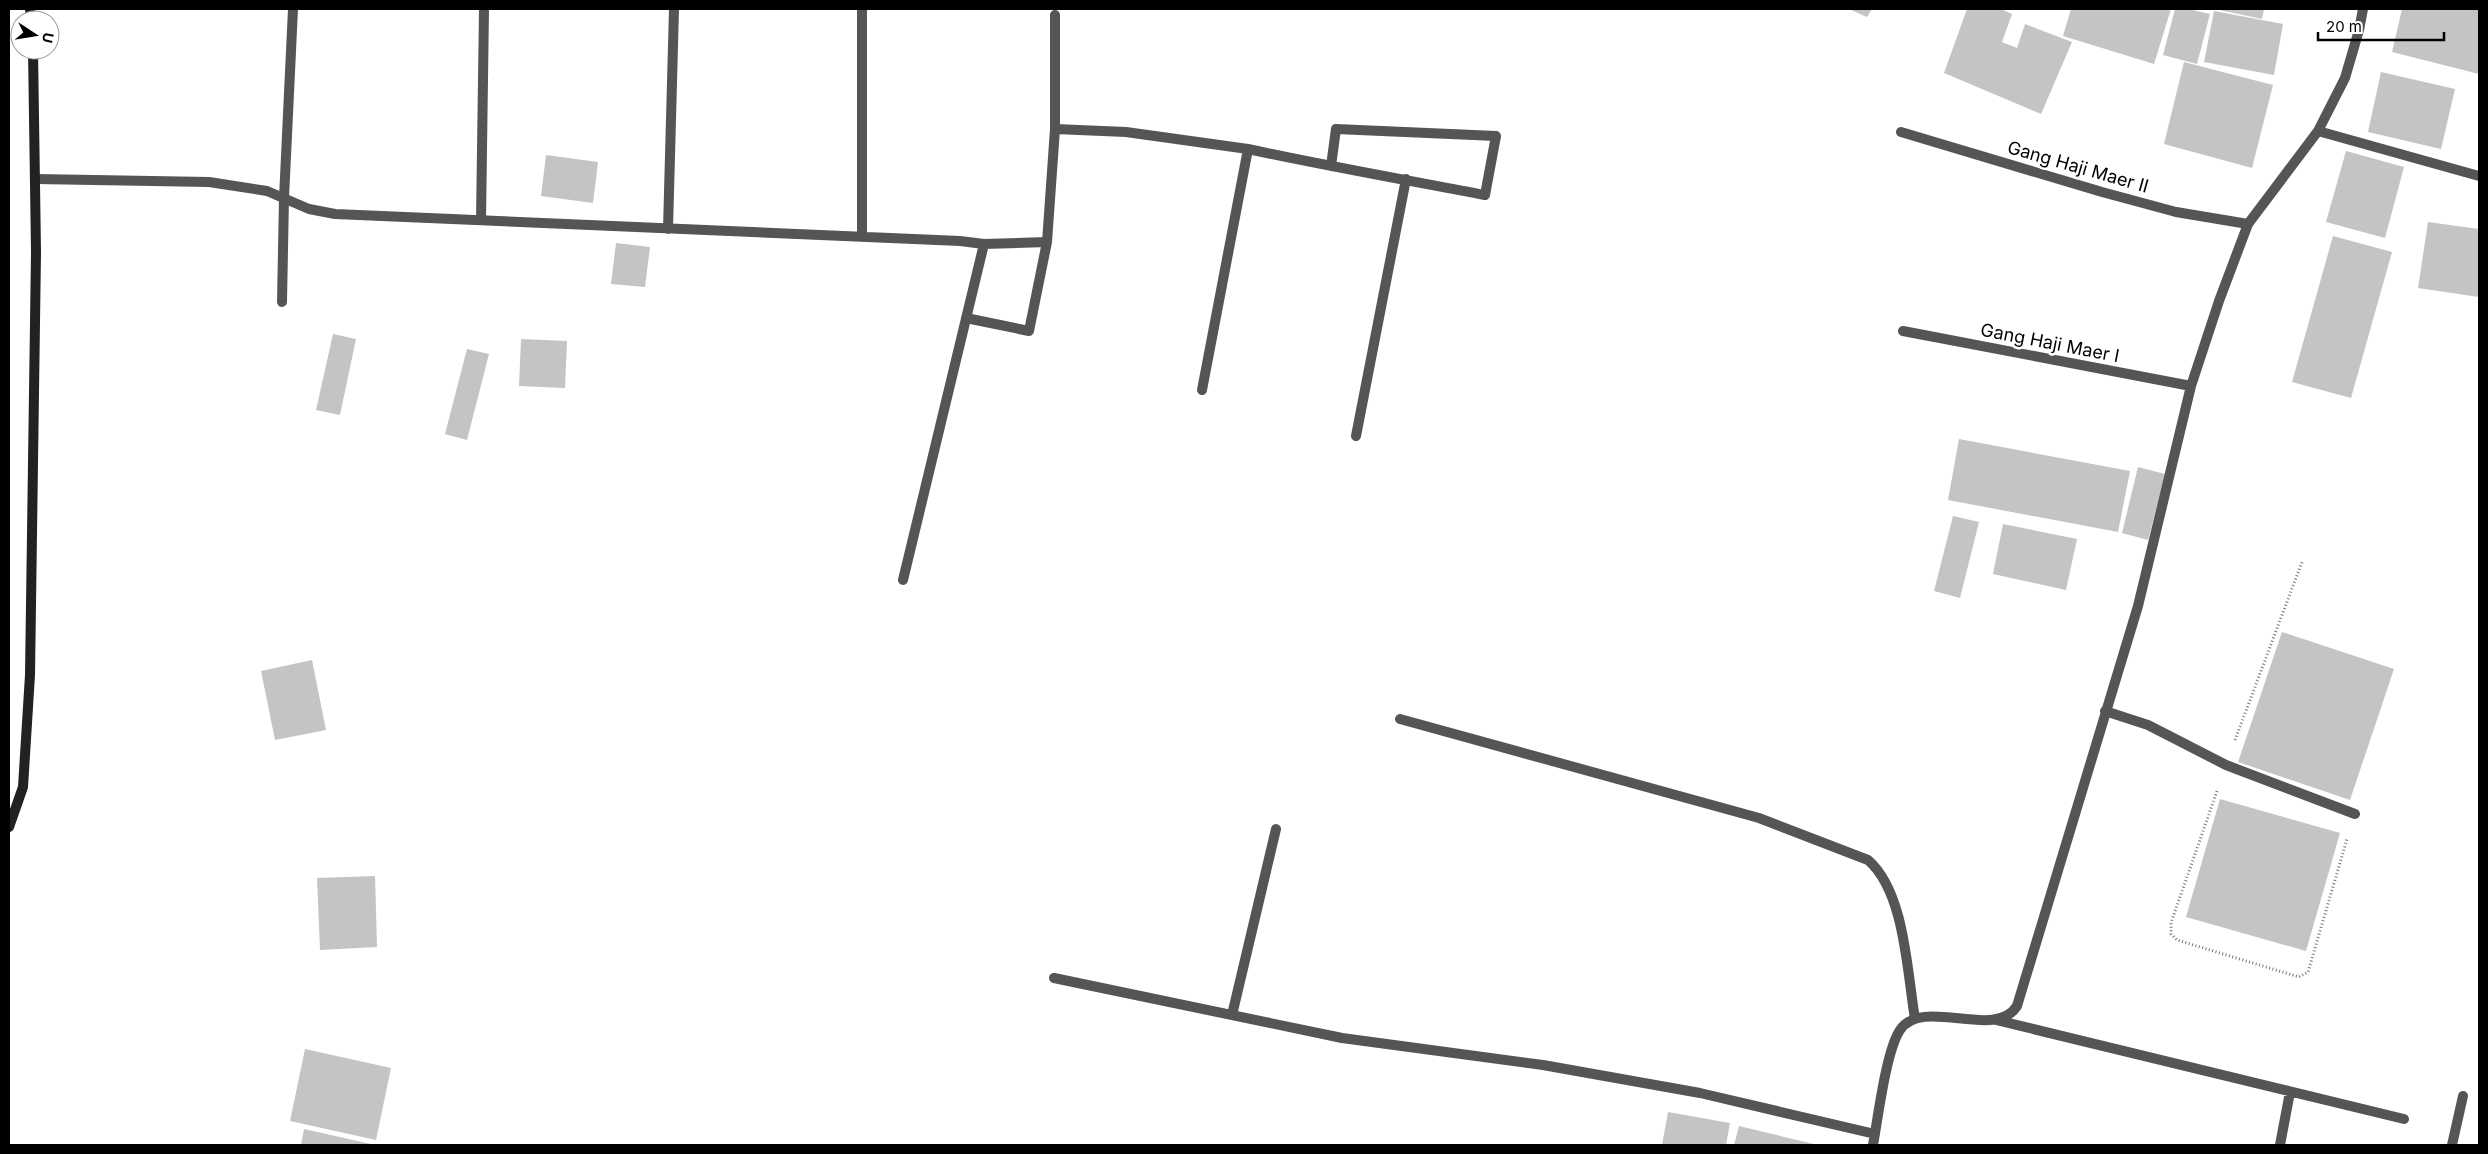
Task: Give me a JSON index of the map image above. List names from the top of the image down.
{
  "streets": {
    "street": ["Gang Haji Maer II", "Gang Haji Maer I"]
  },
  "scale_bar": "20 m",
  "north": "right"
}
